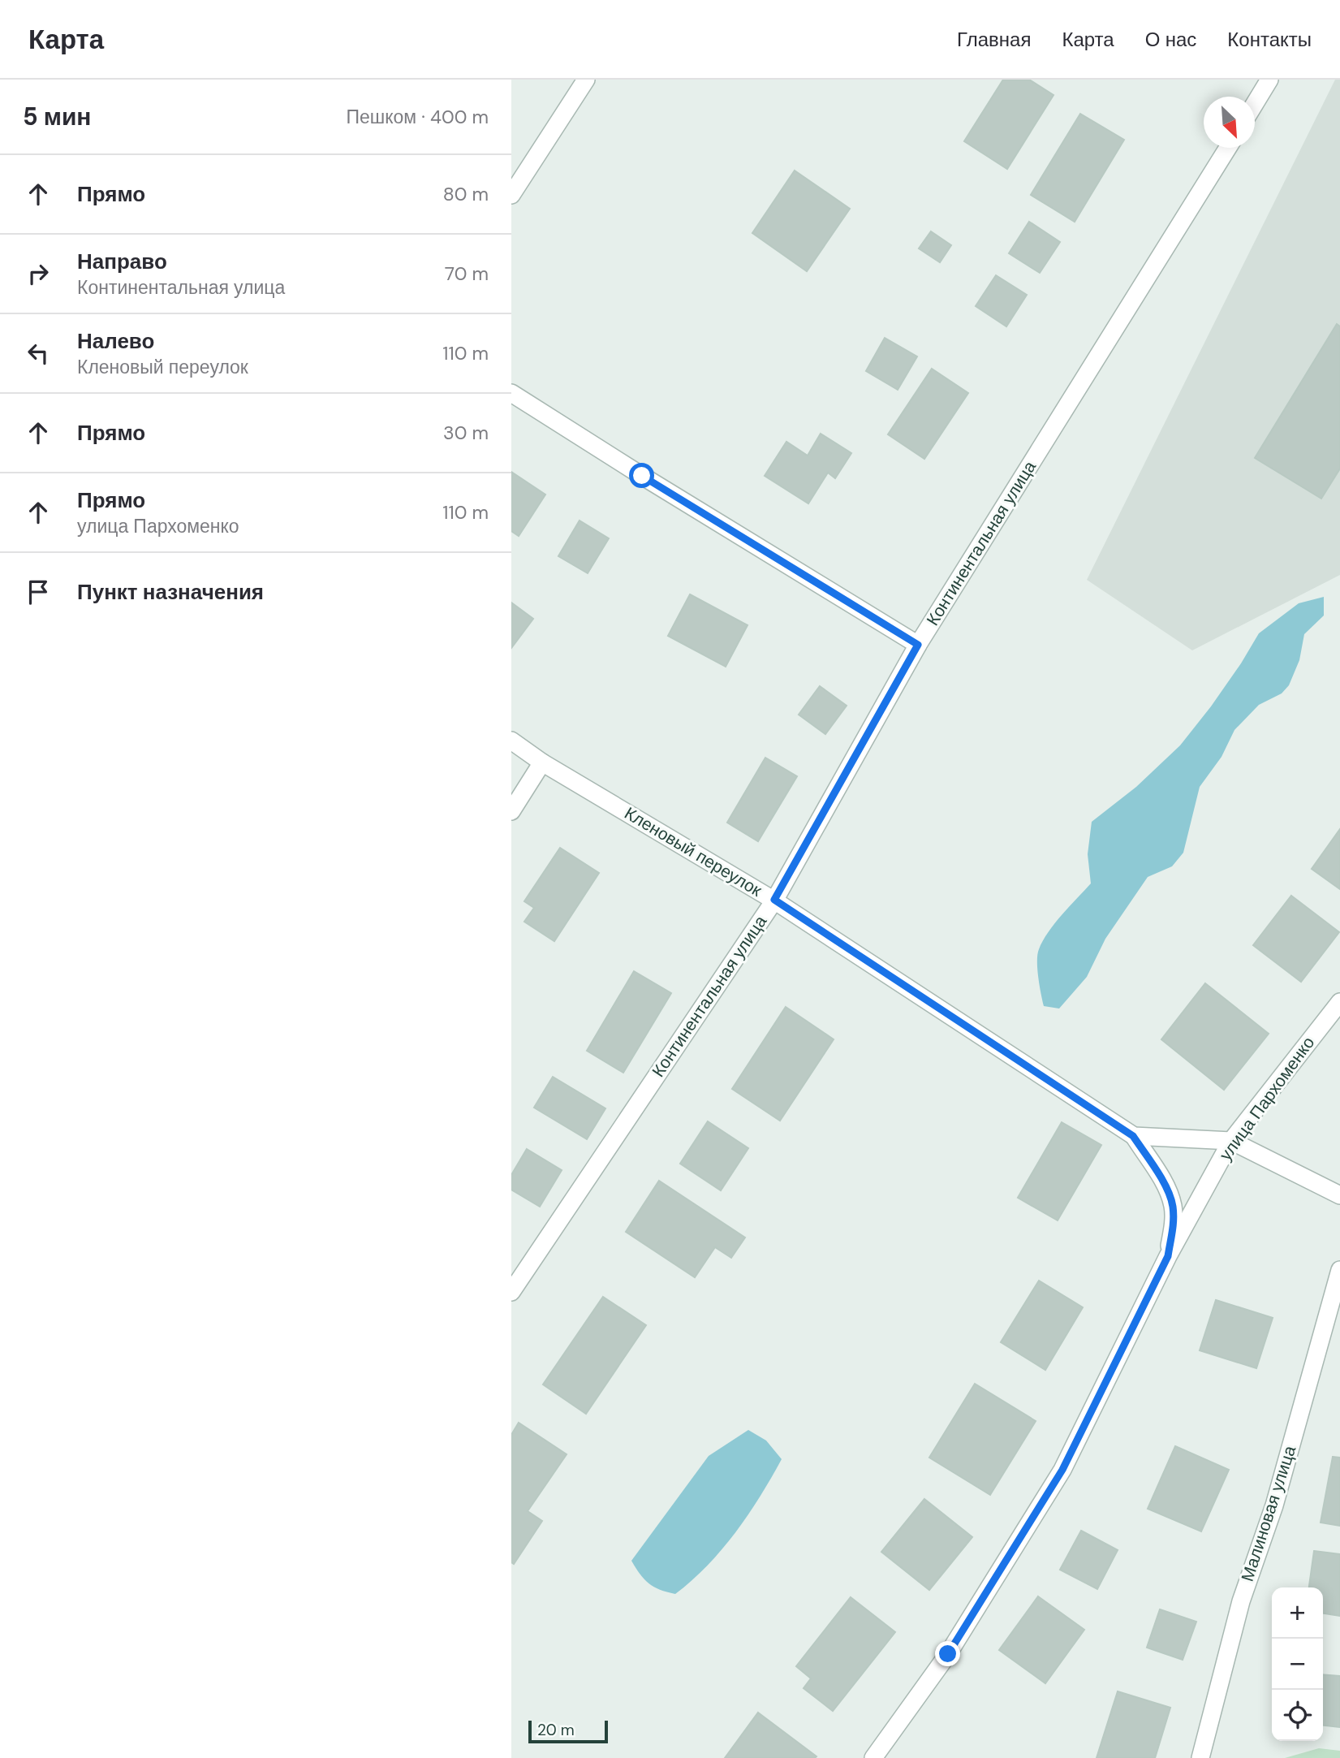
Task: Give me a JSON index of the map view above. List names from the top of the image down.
{
  "streets": {
    "street": [
      "Континентальная улица",
      "Кленовый переулок",
      "улица Пархоменко",
      "Малиновая улица"
    ]
  },
  "crossings": [
    ["Континентальная улица", "Кленовый переулок"]
  ],
  "scale_bar": "20 m",
  "north": "bottom right",
  "page": {
    "header": "Карта",
    "nav": [
      "Главная",
      "Карта",
      "О нас",
      "Контакты"
    ],
    "heading": ["5 мин", "Пешком · 400 m"],
    "list": [
      ["Прямо", "80 m"],
      ["Направо", "Континентальная улица", "70 m"],
      ["Налево", "Кленовый переулок", "110 m"],
      ["Прямо", "30 m"],
      ["Прямо", "улица Пархоменко", "110 m"],
      "Пункт назначения"
    ],
    "map_buttons": ["+", "−"],
    "scale": "20 m"
  }
}
